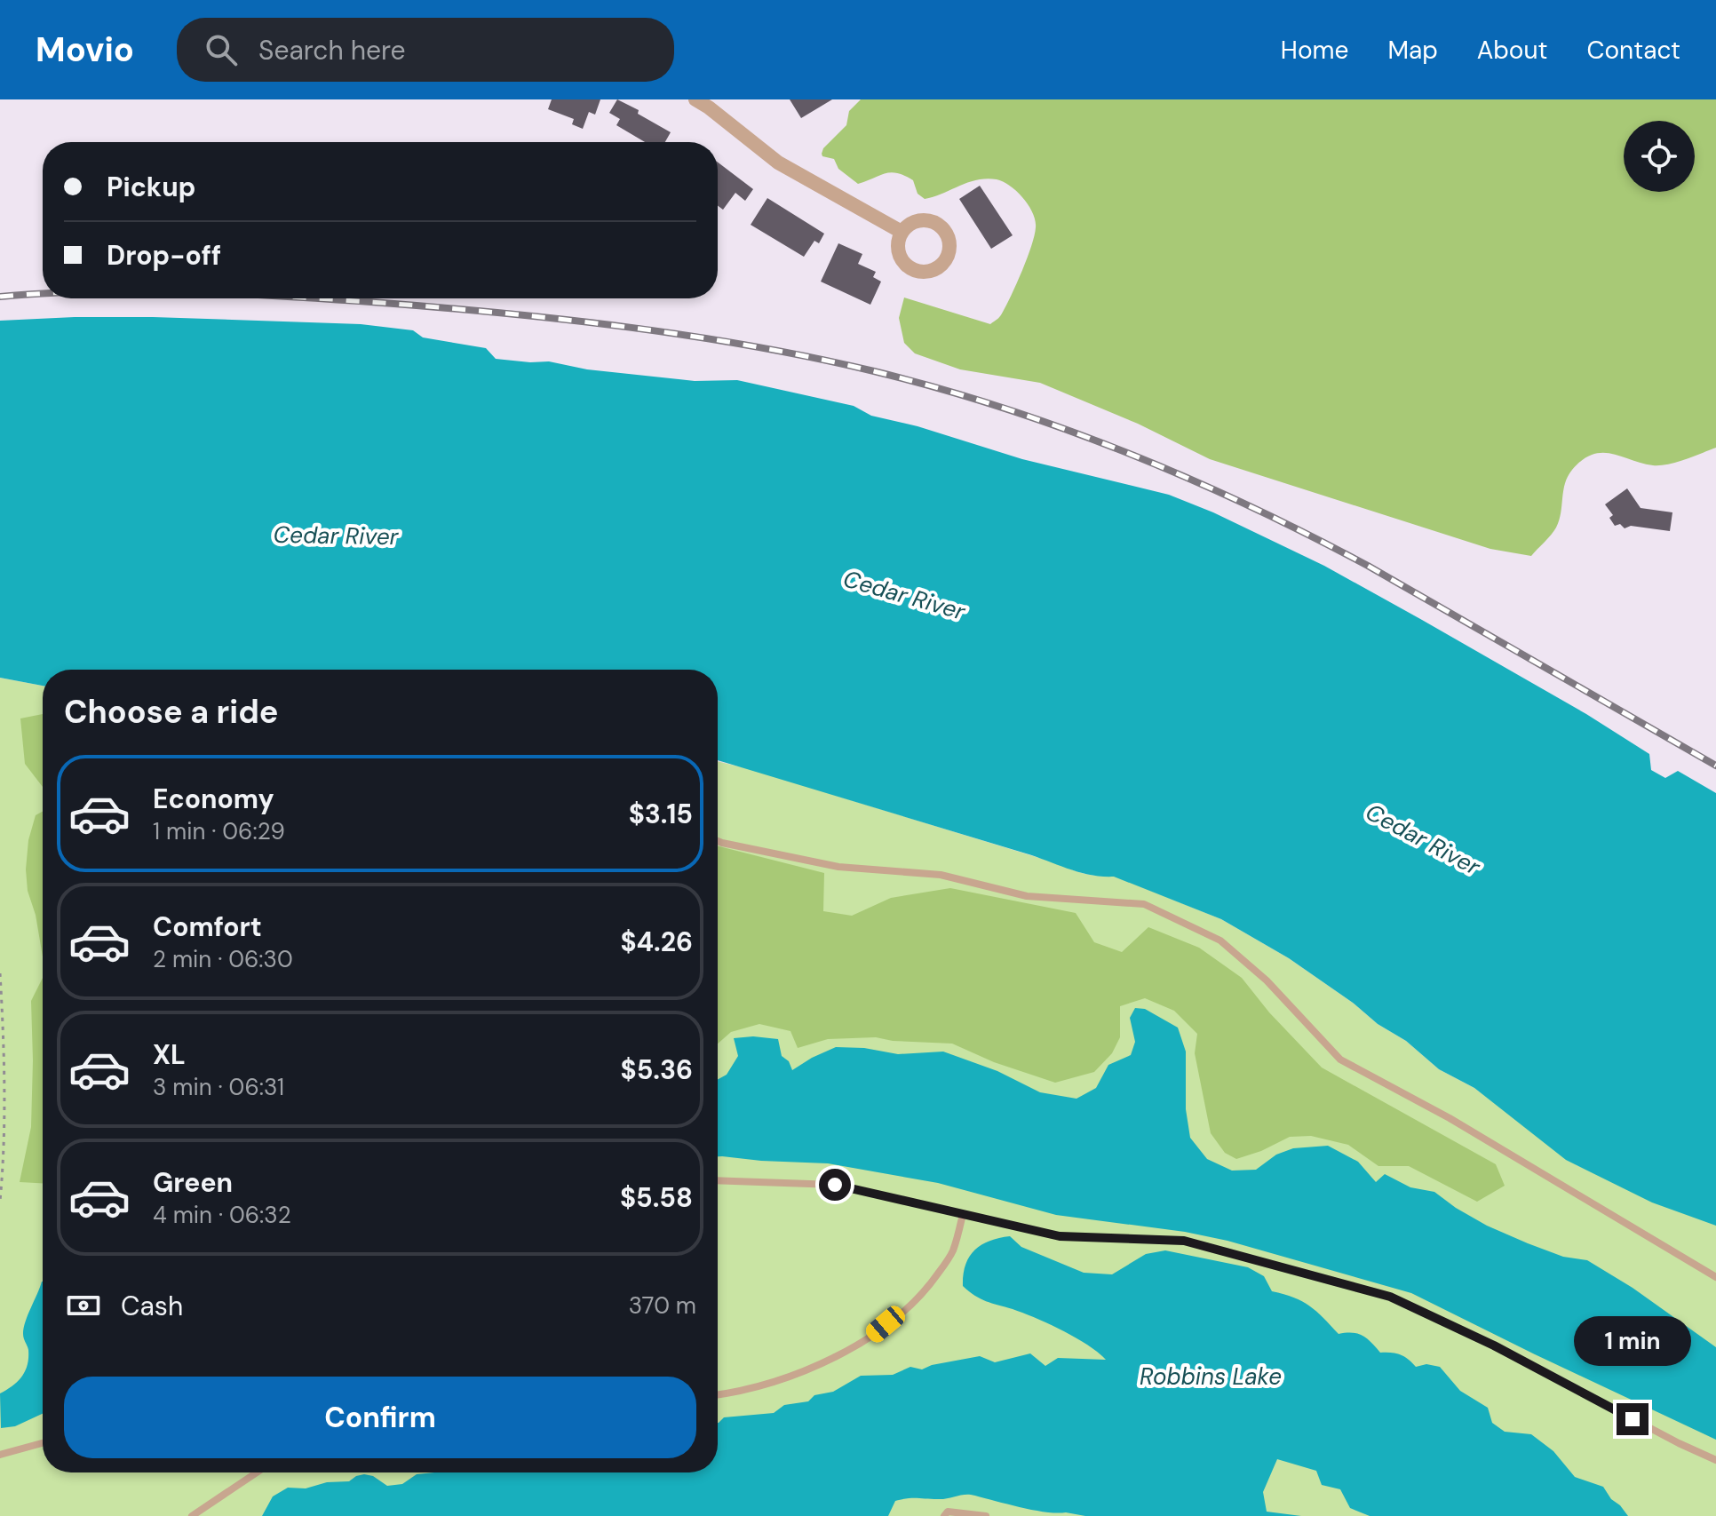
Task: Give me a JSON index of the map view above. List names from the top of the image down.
{
  "water": ["Cedar River", "Robbins Lake"],
  "page": {
    "header": "Movio",
    "search": "Search here",
    "nav": [
      "Home",
      "Map",
      "About",
      "Contact"
    ],
    "banner": ["Pickup", "Drop-off"],
    "heading": "Choose a ride",
    "list": [
      {
        "name": "Economy",
        "note": "1 min · 06:29",
        "value": "$3.15"
      },
      {
        "name": "Comfort",
        "note": "2 min · 06:30",
        "value": "$4.26"
      },
      {
        "name": "XL",
        "note": "3 min · 06:31",
        "value": "$5.36"
      },
      {
        "name": "Green",
        "note": "4 min · 06:32",
        "value": "$5.58"
      }
    ],
    "pay": ["Cash", "370 m"],
    "bubble": "1 min",
    "buttons": "Confirm"
  }
}
